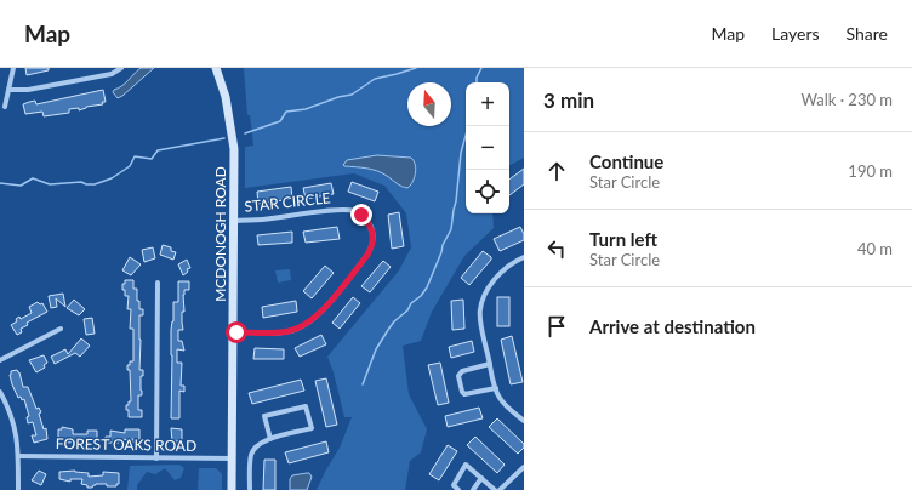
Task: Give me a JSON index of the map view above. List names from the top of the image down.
{
  "streets": {
    "main road": ["MCDONOGH ROAD"],
    "street": ["STAR CIRCLE", "FOREST OAKS ROAD"]
  },
  "crossings": [
    ["STAR CIRCLE", "MCDONOGH ROAD"],
    ["MCDONOGH ROAD", "FOREST OAKS ROAD"]
  ],
  "north": "top",
  "page": {
    "header": "Map",
    "nav": ["Map", "Layers", "Share"],
    "heading": ["3 min", "Walk · 230 m"],
    "map_buttons": ["+", "−"],
    "list": [
      ["Continue", "Star Circle", "190 m"],
      ["Turn left", "Star Circle", "40 m"],
      "Arrive at destination"
    ]
  }
}
